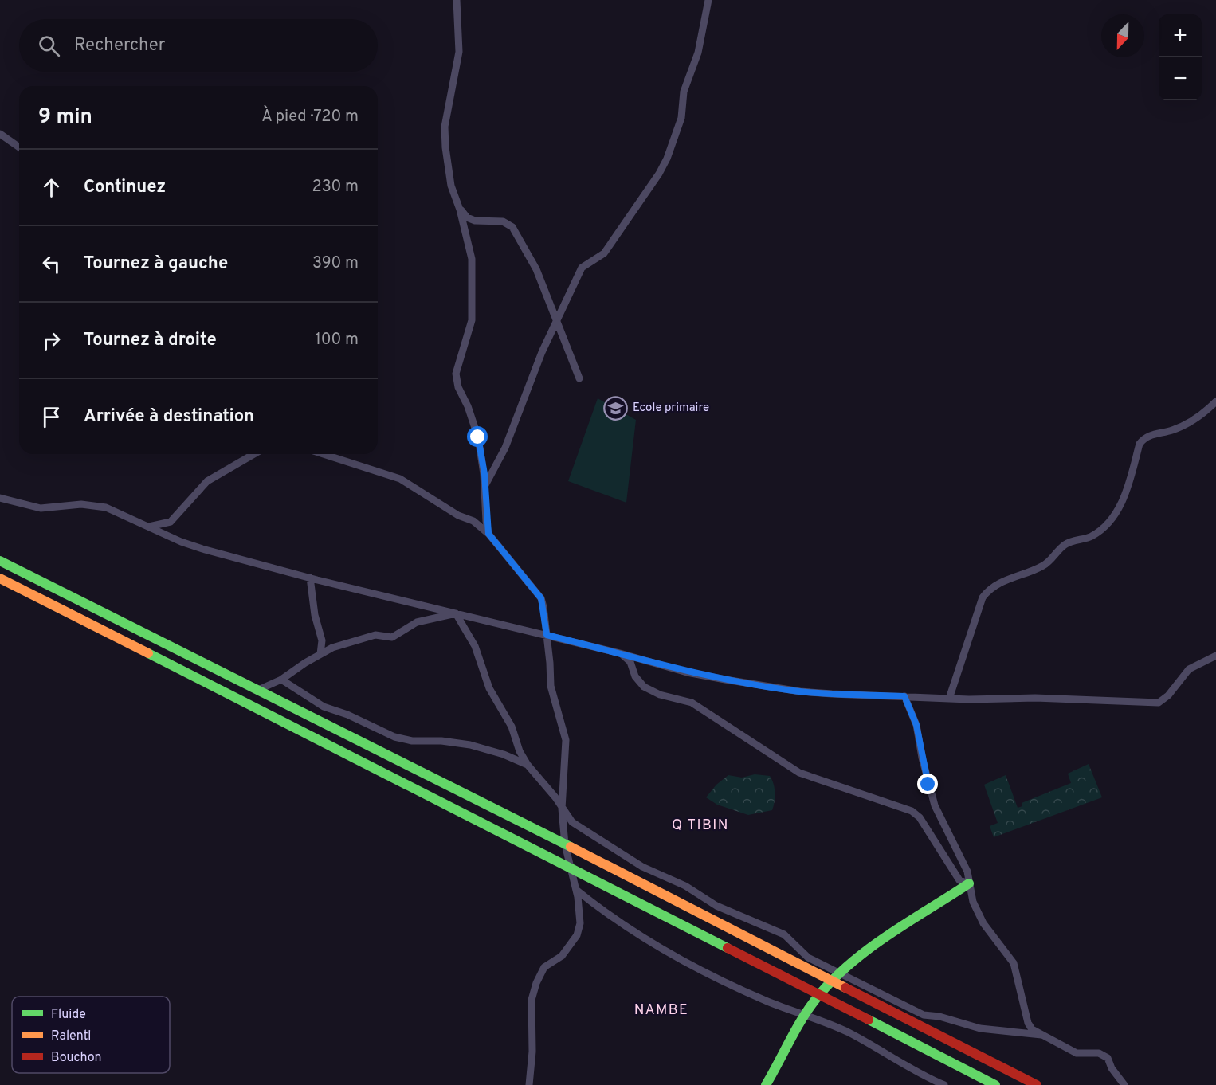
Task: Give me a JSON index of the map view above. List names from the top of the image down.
{
  "districts": ["Q TIBIN", "NAMBE"],
  "places": {
    "school or university": ["Ecole primaire"]
  },
  "legend": ["Fluide", "Ralenti", "Bouchon"],
  "north": "bottom",
  "page": {
    "map_buttons": ["+", "−"],
    "search": "Rechercher",
    "heading": ["9 min", "À pied · 720 m"],
    "list": [
      ["Continuez", "230 m"],
      ["Tournez à gauche", "390 m"],
      ["Tournez à droite", "100 m"],
      "Arrivée à destination"
    ]
  }
}
